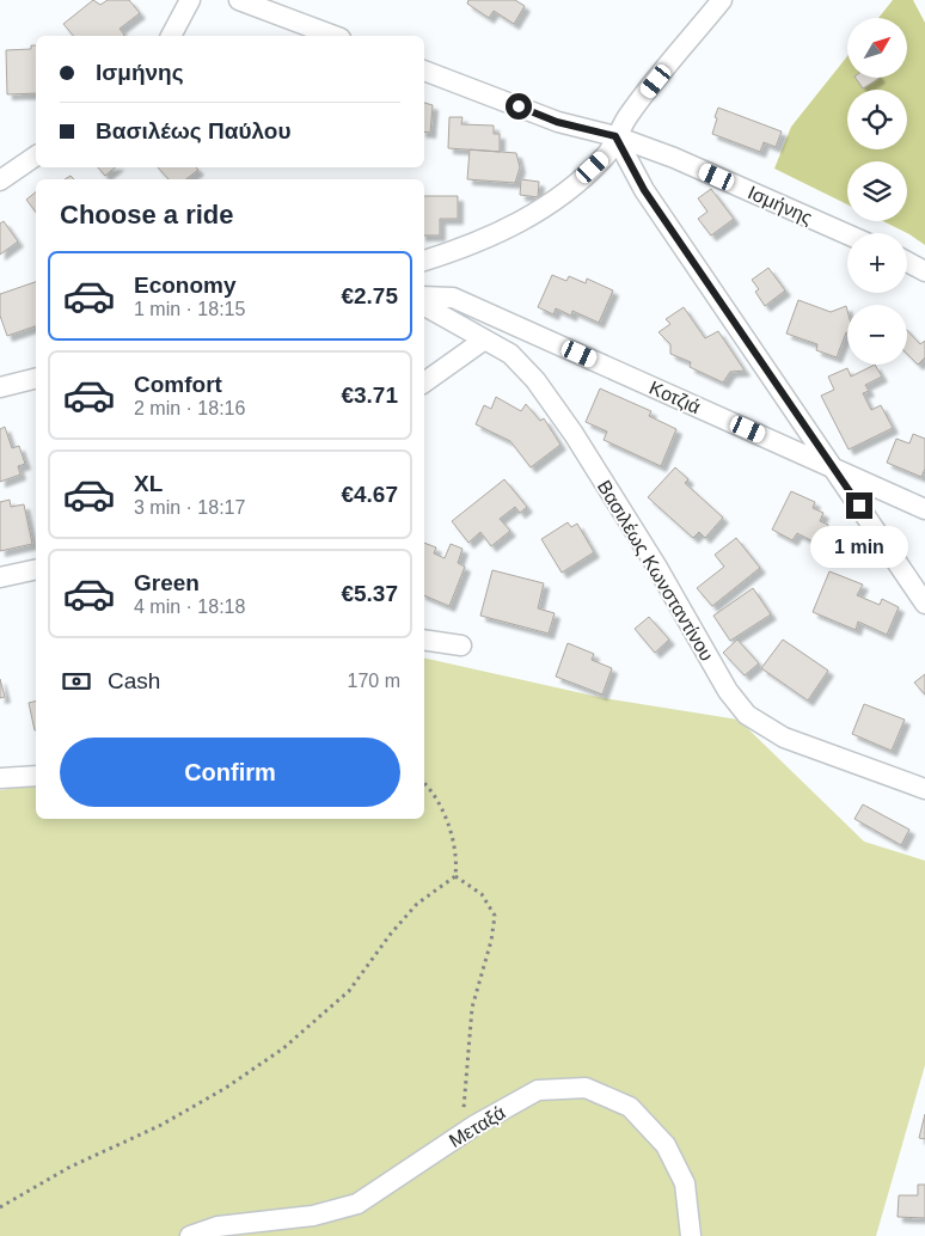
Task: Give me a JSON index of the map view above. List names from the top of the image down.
{
  "streets": {
    "street": [
      "Ισμήνης",
      "Κοτζιά",
      "Βασιλέως Κωνσταντίνου",
      "Μεταξά"
    ]
  },
  "north": "top right",
  "page": {
    "map_buttons": ["+", "−"],
    "banner": ["Ισμήνης", "Βασιλέως Παύλου"],
    "heading": "Choose a ride",
    "list": [
      {
        "name": "Economy",
        "note": "1 min · 18:15",
        "value": "€2.75"
      },
      {
        "name": "Comfort",
        "note": "2 min · 18:16",
        "value": "€3.71"
      },
      {
        "name": "XL",
        "note": "3 min · 18:17",
        "value": "€4.67"
      },
      {
        "name": "Green",
        "note": "4 min · 18:18",
        "value": "€5.37"
      }
    ],
    "bubble": "1 min",
    "pay": ["Cash", "170 m"],
    "buttons": "Confirm"
  }
}
